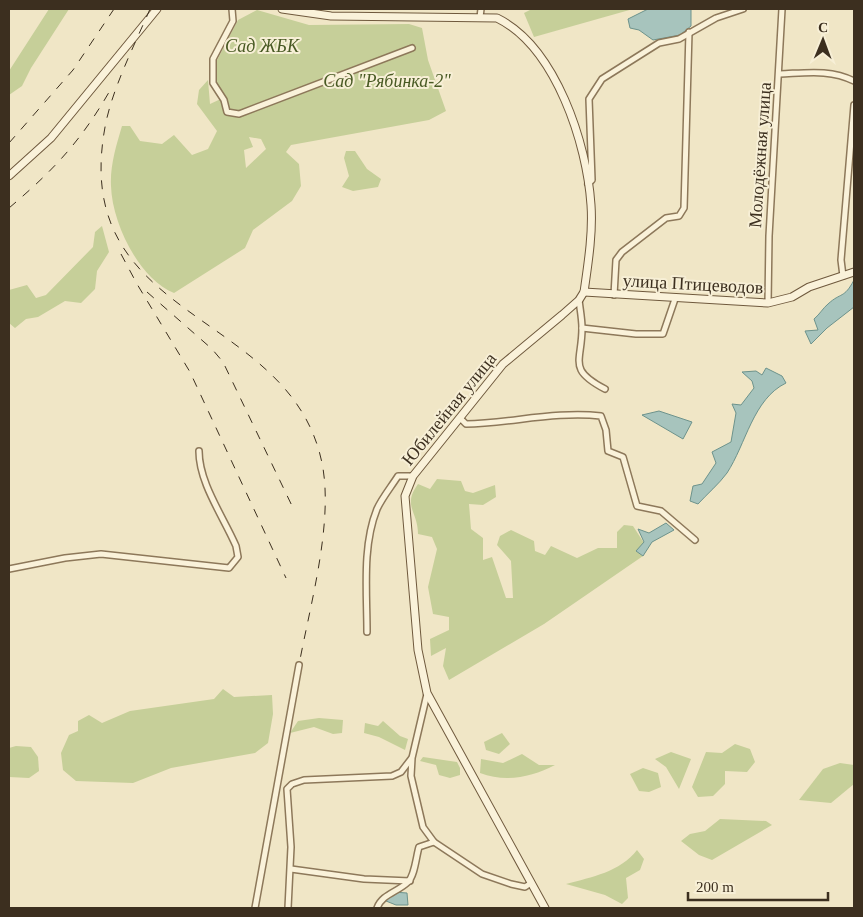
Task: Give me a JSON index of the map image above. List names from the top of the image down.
{
  "streets": {
    "street": ["Молодёжная улица", "улица Птицеводов", "Юбилейная улица"]
  },
  "crossings": [
    ["Молодёжная улица", "улица Птицеводов"],
    ["улица Птицеводов", "Юбилейная улица"]
  ],
  "parks": ["Сад ЖБК", "Сад \"Рябинка-2\""],
  "scale_bar": "200 m",
  "north": "top"
}
